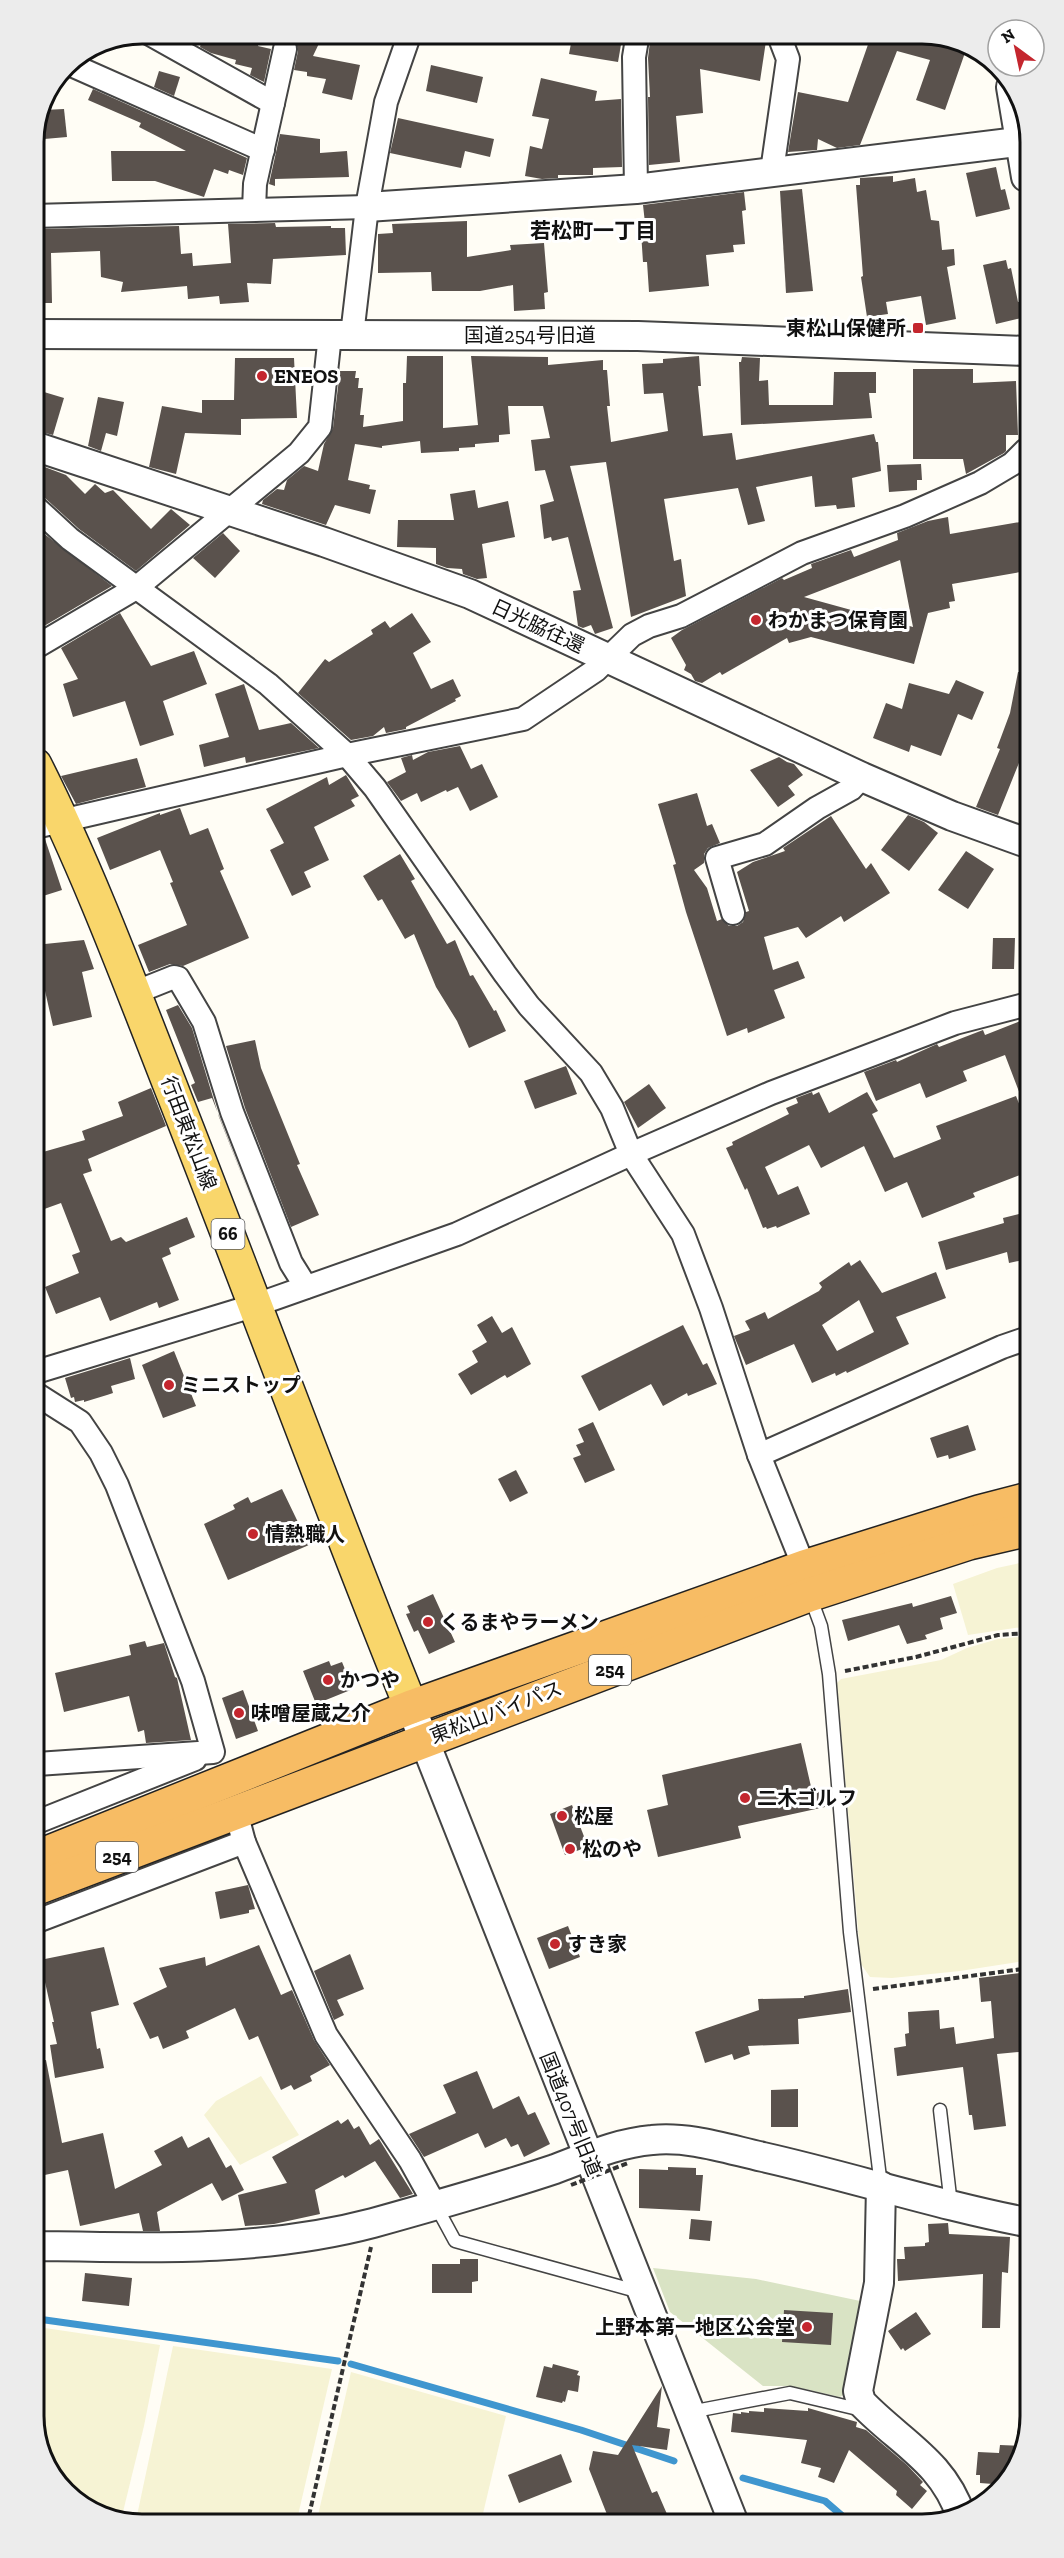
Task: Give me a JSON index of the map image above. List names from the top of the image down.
{
  "streets": {
    "highway": ["254", "東松山バイパス"],
    "main road": ["行田東松山線", "66"],
    "street": ["国道254号旧道", "日光脇往還", "国道407号旧道"]
  },
  "crossings": [
    ["行田東松山線", "東松山バイパス"],
    ["行田東松山線", "国道407号旧道"],
    ["東松山バイパス", "国道407号旧道"]
  ],
  "districts": ["若松町一丁目"],
  "places": {
    "transit": ["東松山保健所"],
    "other": [
      "ENEOS",
      "わかまつ保育園",
      "ミニストップ",
      "情熱職人",
      "くるまやラーメン",
      "かつや",
      "味噌屋蔵之介",
      "二木ゴルフ",
      "松屋",
      "松のや",
      "すき家",
      "上野本第一地区公会堂"
    ]
  },
  "north": "top left"
}
